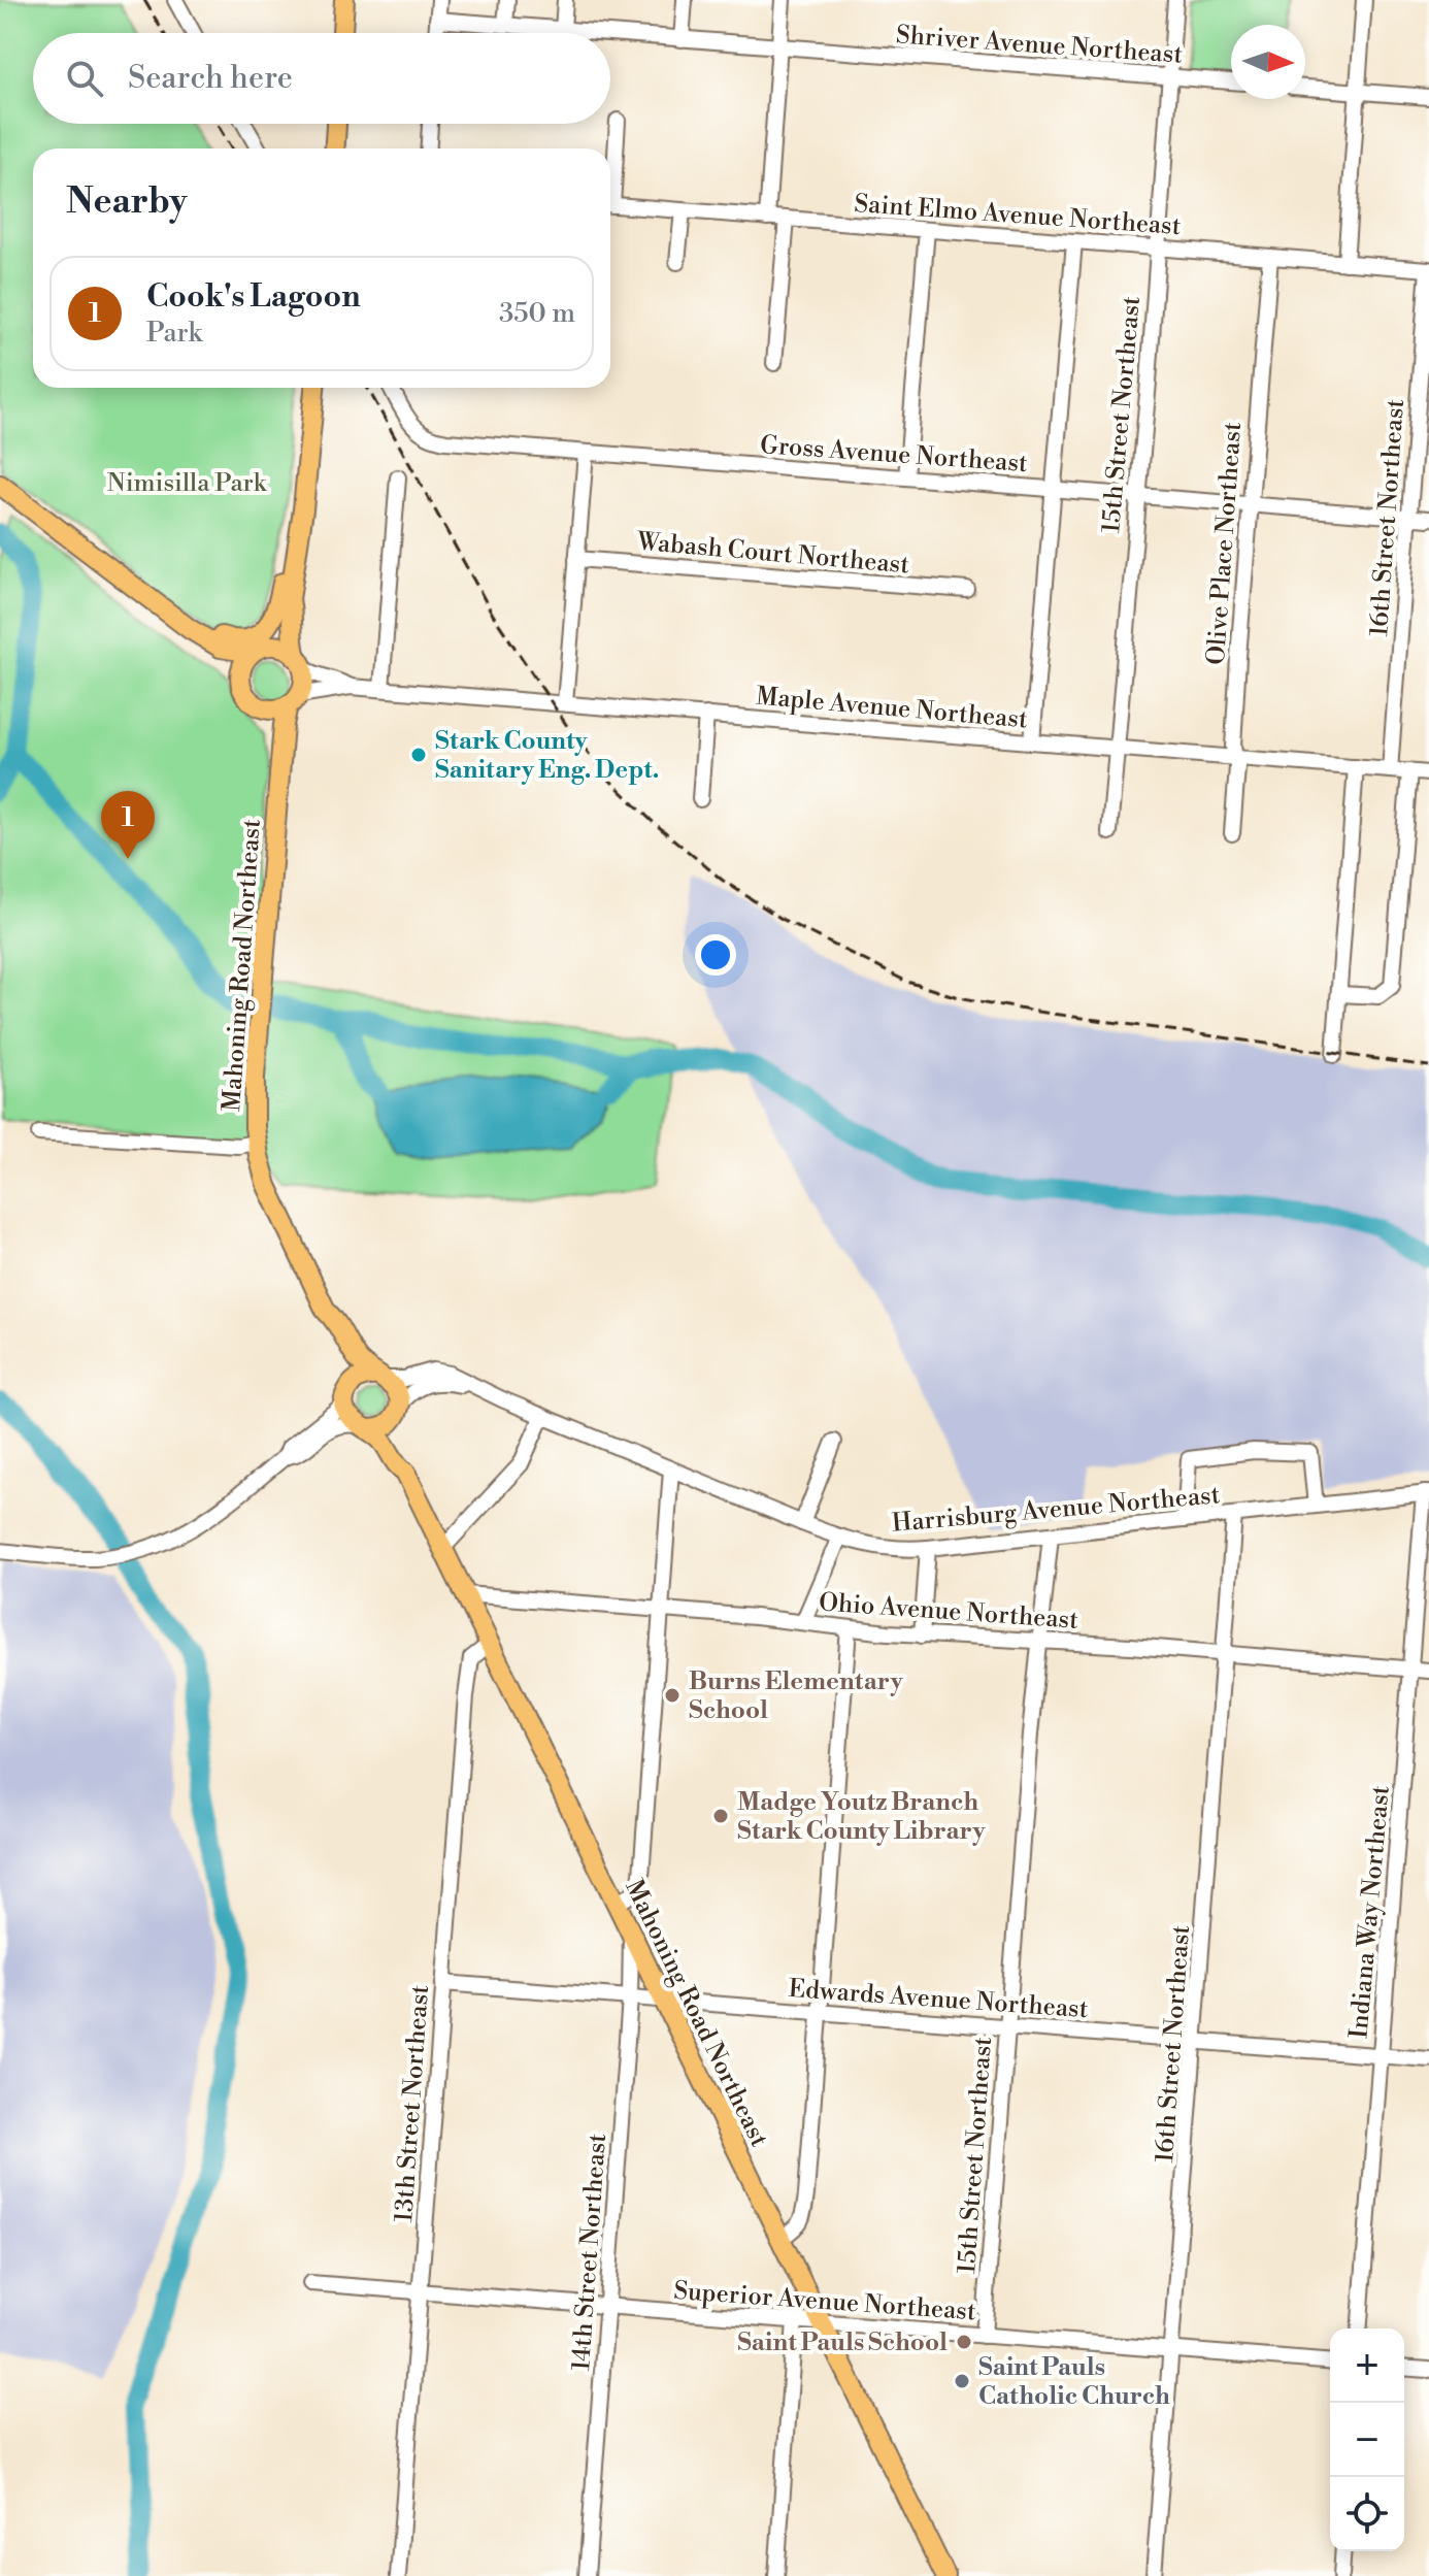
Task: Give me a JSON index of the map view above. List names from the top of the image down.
{
  "streets": {
    "main road": ["Mahoning Road Northeast"],
    "street": [
      "Shriver Avenue Northeast",
      "Saint Elmo Avenue Northeast",
      "15th Street Northeast",
      "Gross Avenue Northeast",
      "16th Street Northeast",
      "Olive Place Northeast",
      "Wabash Court Northeast",
      "Maple Avenue Northeast",
      "Harrisburg Avenue Northeast",
      "Ohio Avenue Northeast",
      "Indiana Way Northeast",
      "Edwards Avenue Northeast",
      "13th Street Northeast",
      "14th Street Northeast",
      "Superior Avenue Northeast"
    ]
  },
  "crossings": [
    ["Shriver Avenue Northeast", "15th Street Northeast"],
    ["Saint Elmo Avenue Northeast", "15th Street Northeast"],
    ["Saint Elmo Avenue Northeast", "16th Street Northeast"],
    ["Saint Elmo Avenue Northeast", "Olive Place Northeast"],
    ["15th Street Northeast", "Gross Avenue Northeast"],
    ["15th Street Northeast", "Maple Avenue Northeast"],
    ["15th Street Northeast", "Harrisburg Avenue Northeast"],
    ["15th Street Northeast", "Ohio Avenue Northeast"],
    ["15th Street Northeast", "Edwards Avenue Northeast"],
    ["15th Street Northeast", "Superior Avenue Northeast"],
    ["Gross Avenue Northeast", "16th Street Northeast"],
    ["Gross Avenue Northeast", "Olive Place Northeast"],
    ["16th Street Northeast", "Maple Avenue Northeast"],
    ["16th Street Northeast", "Harrisburg Avenue Northeast"],
    ["16th Street Northeast", "Ohio Avenue Northeast"],
    ["16th Street Northeast", "Edwards Avenue Northeast"],
    ["16th Street Northeast", "Superior Avenue Northeast"],
    ["Olive Place Northeast", "Maple Avenue Northeast"],
    ["Maple Avenue Northeast", "Mahoning Road Northeast"],
    ["Mahoning Road Northeast", "Harrisburg Avenue Northeast"],
    ["Mahoning Road Northeast", "Ohio Avenue Northeast"],
    ["Mahoning Road Northeast", "Edwards Avenue Northeast"],
    ["Mahoning Road Northeast", "13th Street Northeast"],
    ["Mahoning Road Northeast", "14th Street Northeast"],
    ["Mahoning Road Northeast", "Superior Avenue Northeast"],
    ["Harrisburg Avenue Northeast", "Indiana Way Northeast"],
    ["Ohio Avenue Northeast", "Indiana Way Northeast"],
    ["Indiana Way Northeast", "Edwards Avenue Northeast"],
    ["Edwards Avenue Northeast", "13th Street Northeast"],
    ["Edwards Avenue Northeast", "14th Street Northeast"],
    ["13th Street Northeast", "Superior Avenue Northeast"],
    ["14th Street Northeast", "Superior Avenue Northeast"]
  ],
  "parks": ["Nimisilla Park"],
  "places": [
    "Stark County Sanitary Eng. Dept.",
    "Burns Elementary School",
    "Madge Youtz Branch Stark County Library",
    "Saint Pauls School",
    "Saint Pauls Catholic Church"
  ],
  "north": "right",
  "page": {
    "search": "Search here",
    "heading": "Nearby",
    "list": [
      {
        "mark": "1",
        "name": "Cook's Lagoon",
        "note": "Park",
        "value": "350 m"
      }
    ],
    "pins": "1",
    "map_buttons": ["+", "−"]
  }
}
